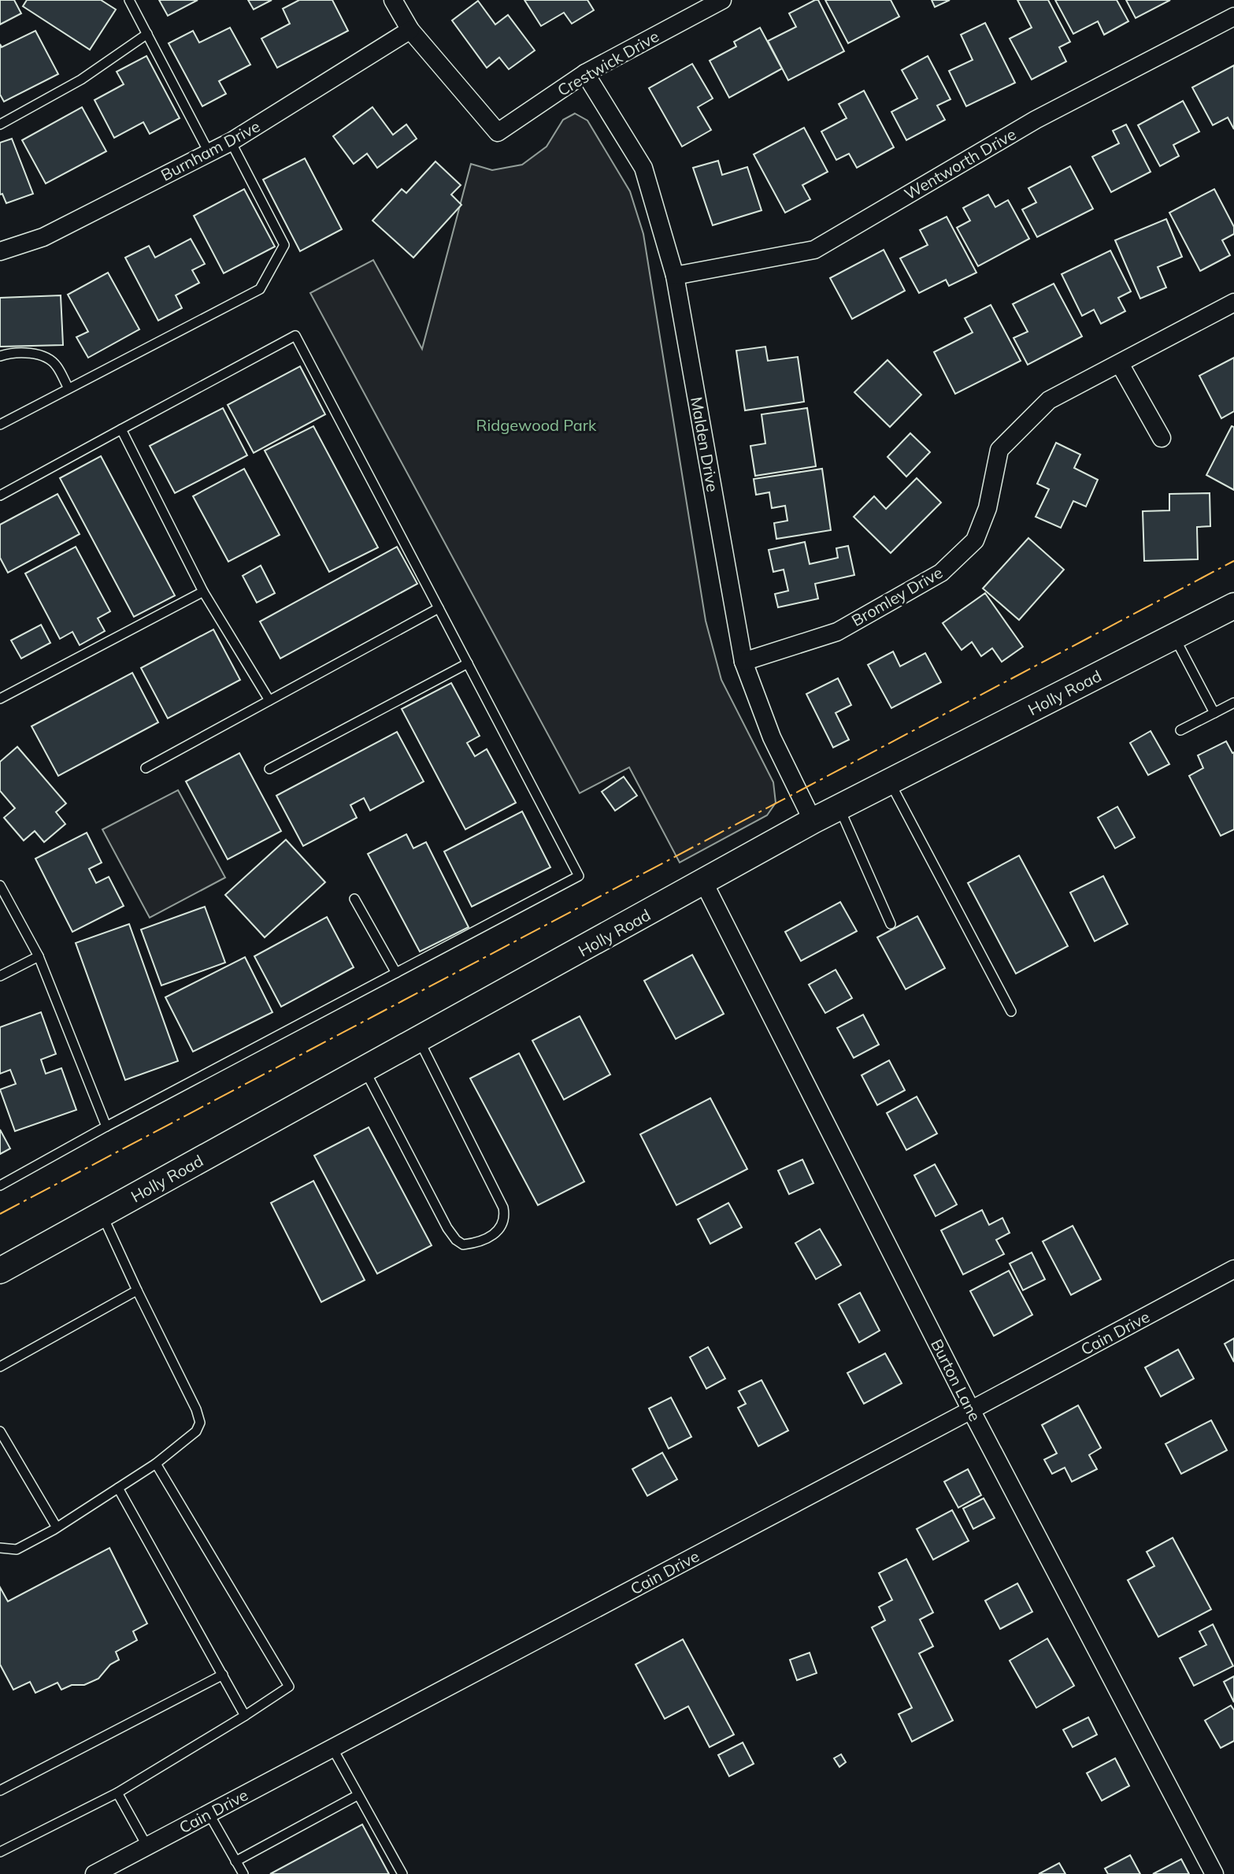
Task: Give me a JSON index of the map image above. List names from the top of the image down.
{
  "streets": {
    "main road": ["Holly Road"],
    "street": [
      "Crestwick Drive",
      "Burnham Drive",
      "Wentworth Drive",
      "Malden Drive",
      "Bromley Drive",
      "Cain Drive",
      "Burton Lane"
    ]
  },
  "crossings": [
    ["Crestwick Drive", "Burnham Drive"],
    ["Crestwick Drive", "Malden Drive"],
    ["Wentworth Drive", "Malden Drive"],
    ["Malden Drive", "Bromley Drive"],
    ["Malden Drive", "Holly Road"],
    ["Holly Road", "Burton Lane"],
    ["Cain Drive", "Burton Lane"]
  ],
  "parks": ["Ridgewood Park"]
}
